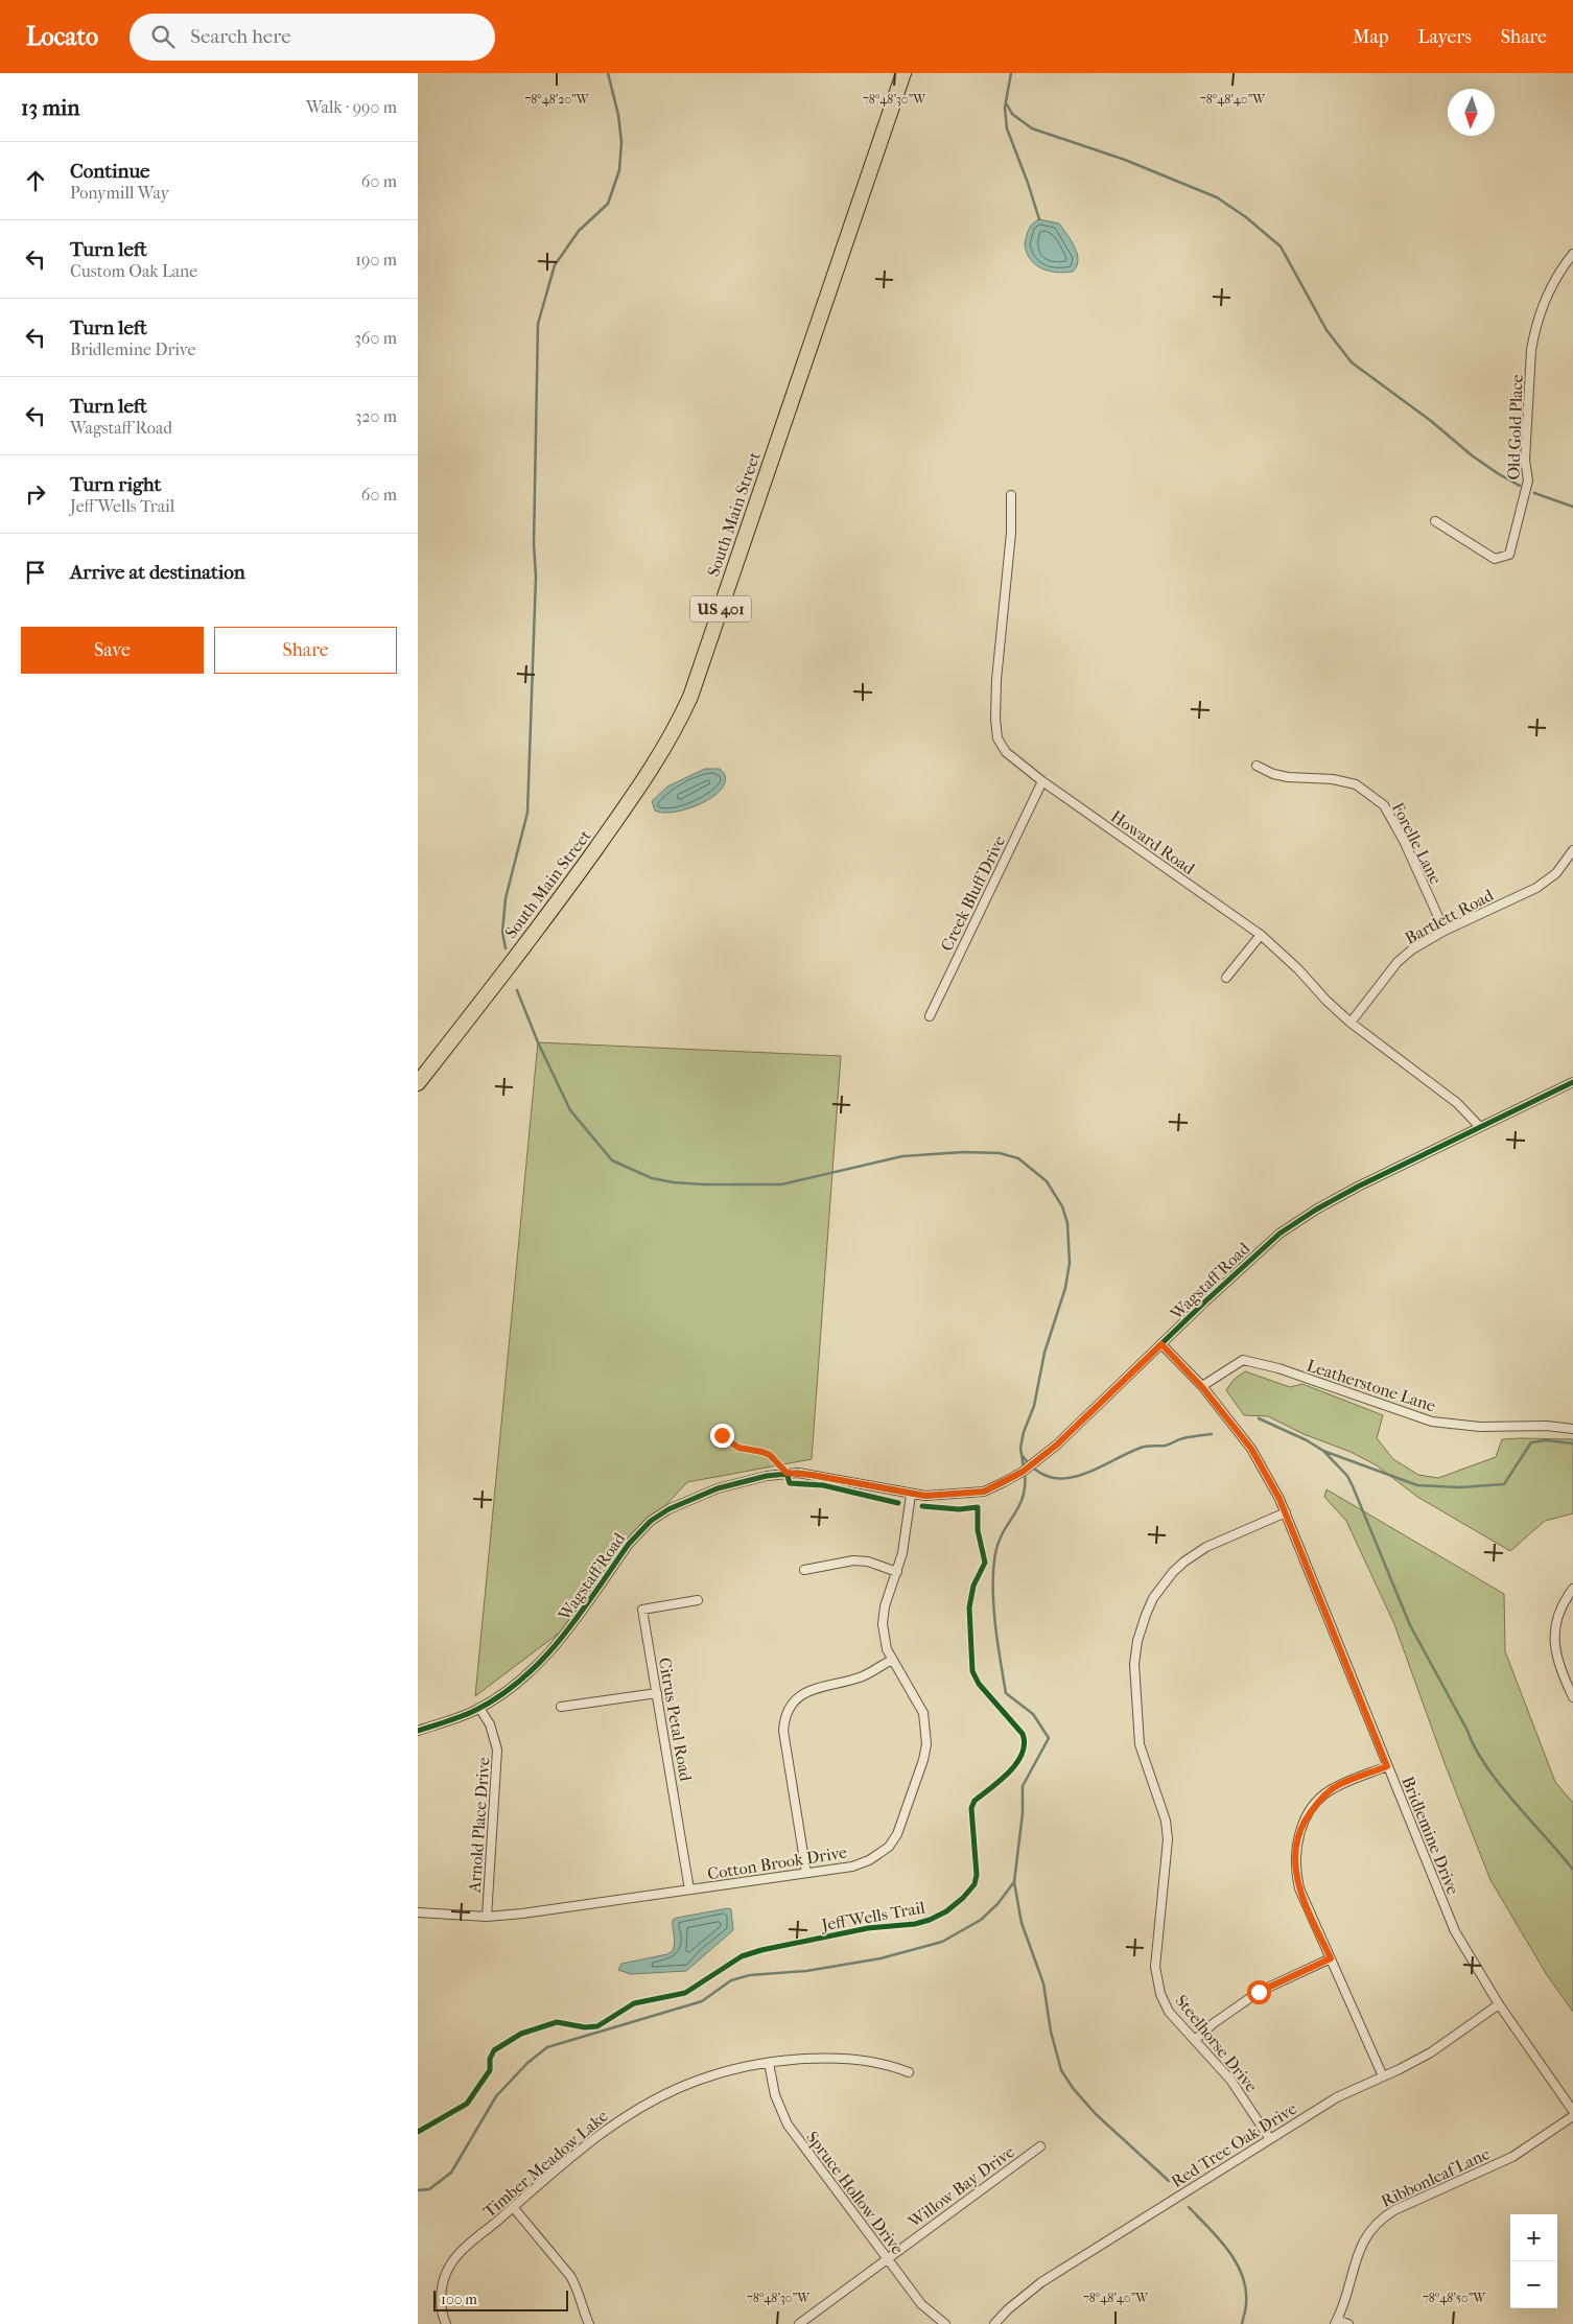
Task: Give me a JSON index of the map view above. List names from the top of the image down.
{
  "streets": {
    "highway": ["South Main Street", "US 401"],
    "street": [
      "Old Gold Place",
      "Howard Road",
      "Forelle Lane",
      "Creek Bluff Drive",
      "Bartlett Road",
      "Wagstaff Road",
      "Leatherstone Lane",
      "Citrus Petal Road",
      "Arnold Place Drive",
      "Bridlemine Drive",
      "Cotton Brook Drive",
      "Steelhorse Drive",
      "Red Tree Oak Drive",
      "Timber Meadow Lake",
      "Ribbonleaf Lane",
      "Willow Bay Drive",
      "Spruce Hollow Drive"
    ],
    "cycle path": ["Jeff Wells Trail"]
  },
  "crossings": [
    ["Howard Road", "Creek Bluff Drive"],
    ["Howard Road", "Bartlett Road"],
    ["Howard Road", "Wagstaff Road"],
    ["Forelle Lane", "Bartlett Road"],
    ["Wagstaff Road", "Arnold Place Drive"],
    ["Wagstaff Road", "Bridlemine Drive"],
    ["Wagstaff Road", "Cotton Brook Drive"],
    ["Leatherstone Lane", "Bridlemine Drive"],
    ["Citrus Petal Road", "Cotton Brook Drive"],
    ["Arnold Place Drive", "Cotton Brook Drive"],
    ["Bridlemine Drive", "Steelhorse Drive"],
    ["Bridlemine Drive", "Red Tree Oak Drive"],
    ["Steelhorse Drive", "Red Tree Oak Drive"],
    ["Timber Meadow Lake", "Spruce Hollow Drive"],
    ["Willow Bay Drive", "Spruce Hollow Drive"]
  ],
  "scale_bar": "100 m",
  "north": "bottom",
  "page": {
    "header": "Locato",
    "search": "Search here",
    "nav": ["Map", "Layers", "Share"],
    "heading": ["13 min", "Walk · 990 m"],
    "list": [
      ["Continue", "Ponymill Way", "60 m"],
      ["Turn left", "Custom Oak Lane", "190 m"],
      ["Turn left", "Bridlemine Drive", "360 m"],
      ["Turn left", "Wagstaff Road", "320 m"],
      ["Turn right", "Jeff Wells Trail", "60 m"],
      "Arrive at destination"
    ],
    "buttons": ["Save", "Share"],
    "map_buttons": ["+", "−"],
    "scale": "100 m"
  },
  "coordinates": [
    "78°48'20\"W",
    "78°48'30\"W",
    "78°48'40\"W",
    "78°48'50\"W"
  ]
}
